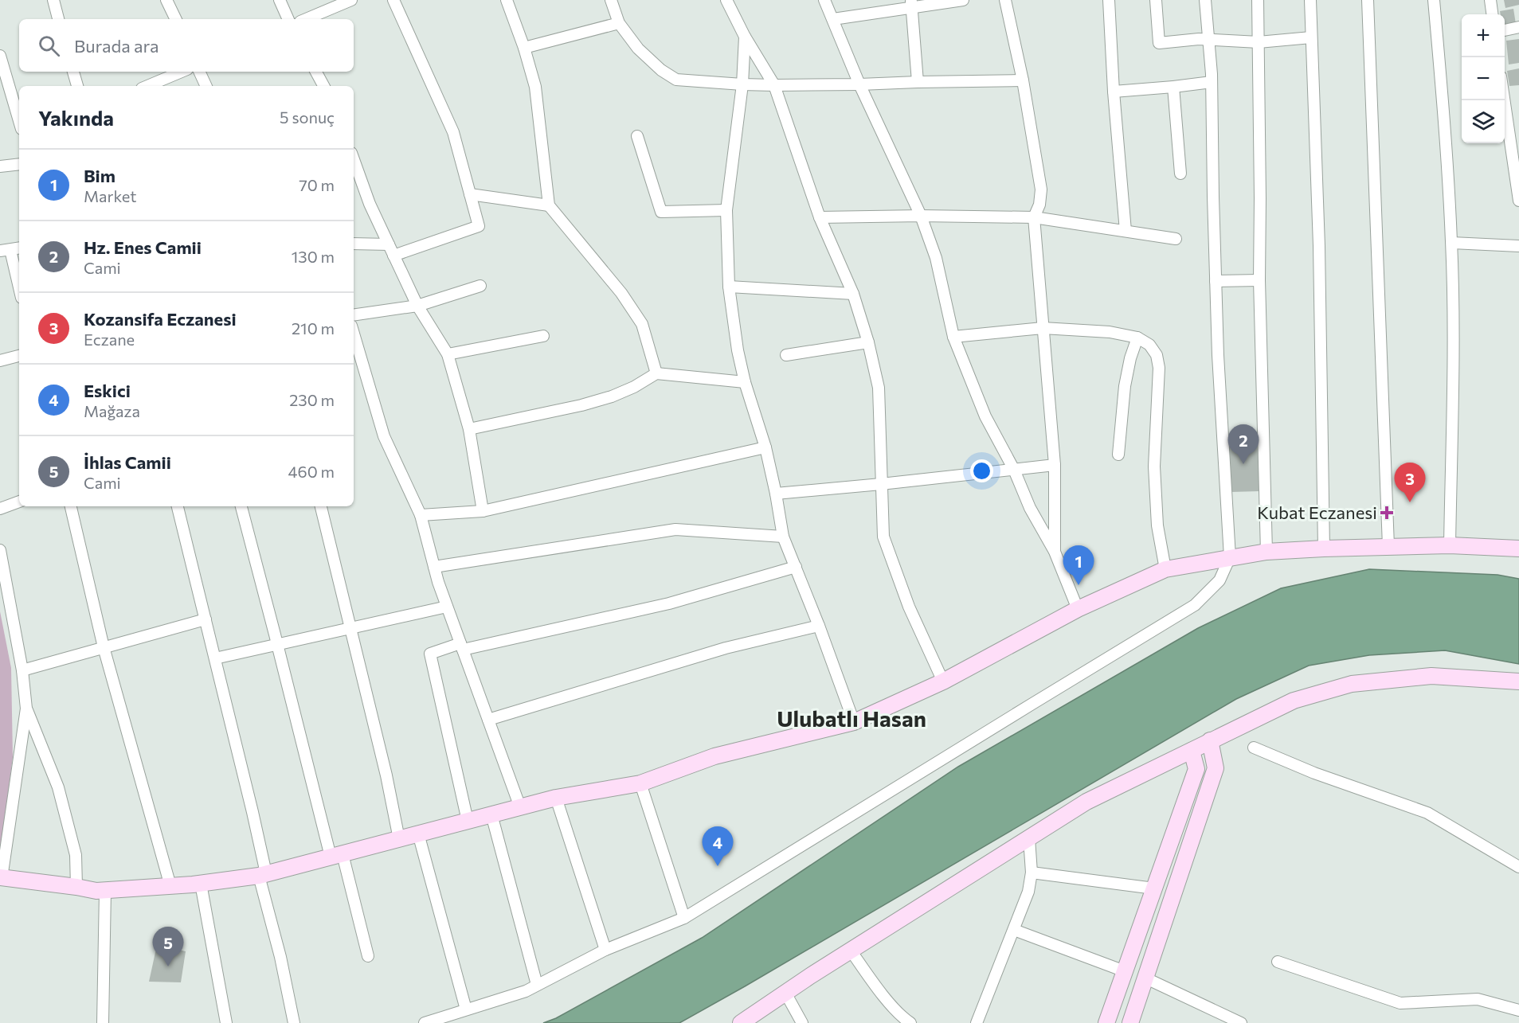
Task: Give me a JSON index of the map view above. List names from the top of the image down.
{
  "districts": ["Ulubatlı Hasan"],
  "places": {
    "health": ["Kubat Eczanesi"]
  },
  "page": {
    "map_buttons": ["+", "−"],
    "search": "Burada ara",
    "heading": ["Yakında", "5 sonuç"],
    "list": [
      {
        "mark": "1",
        "name": "Bim",
        "note": "Market",
        "value": "70 m"
      },
      {
        "mark": "2",
        "name": "Hz. Enes Camii",
        "note": "Cami",
        "value": "130 m"
      },
      {
        "mark": "3",
        "name": "Kozansifa Eczanesi",
        "note": "Eczane",
        "value": "210 m"
      },
      {
        "mark": "4",
        "name": "Eskici",
        "note": "Mağaza",
        "value": "230 m"
      },
      {
        "mark": "5",
        "name": "İhlas Camii",
        "note": "Cami",
        "value": "460 m"
      }
    ],
    "pins": [
      "2",
      "3",
      "1",
      "4",
      "5"
    ]
  }
}
